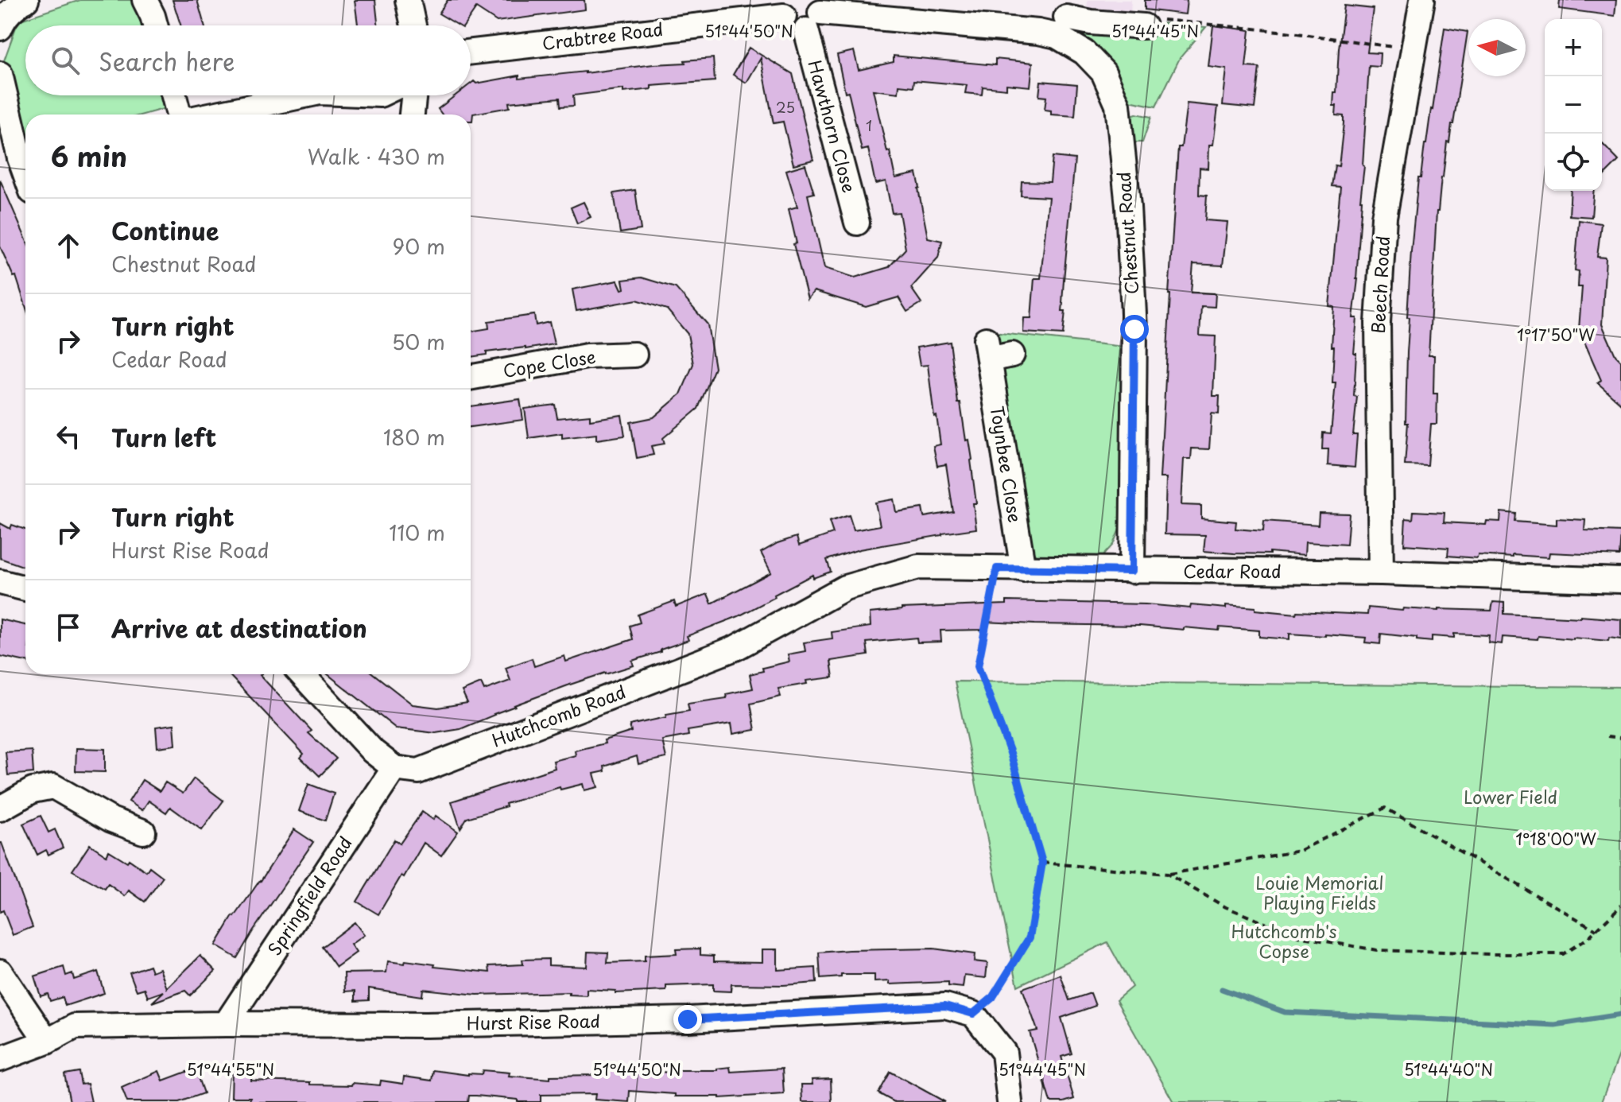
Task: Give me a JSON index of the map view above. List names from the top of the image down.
{
  "streets": {
    "street": [
      "Crabtree Road",
      "Hawthorn Close",
      "Chestnut Road",
      "Beech Road",
      "Cope Close",
      "Toynbee Close",
      "Cedar Road",
      "Hutchcomb Road",
      "Springfield Road",
      "Hurst Rise Road"
    ]
  },
  "crossings": [
    ["Chestnut Road", "Cedar Road"],
    ["Beech Road", "Cedar Road"],
    ["Toynbee Close", "Cedar Road"],
    ["Cedar Road", "Hutchcomb Road"],
    ["Hutchcomb Road", "Springfield Road"],
    ["Springfield Road", "Hurst Rise Road"]
  ],
  "parks": ["Lower Field", "Louie Memorial Playing Fields", "Hutchcomb's Copse"],
  "house_numbers": ["25", "1"],
  "north": "left",
  "page": {
    "map_buttons": ["+", "−"],
    "search": "Search here",
    "heading": ["6 min", "Walk · 430 m"],
    "list": [
      ["Continue", "Chestnut Road", "90 m"],
      ["Turn right", "Cedar Road", "50 m"],
      ["Turn left", "180 m"],
      ["Turn right", "Hurst Rise Road", "110 m"],
      "Arrive at destination"
    ]
  },
  "coordinates": [
    "51°44'50\"N",
    "51°44'45\"N",
    "1°17'50\"W",
    "1°18'00\"W",
    "51°44'55\"N",
    "51°44'40\"N"
  ]
}
